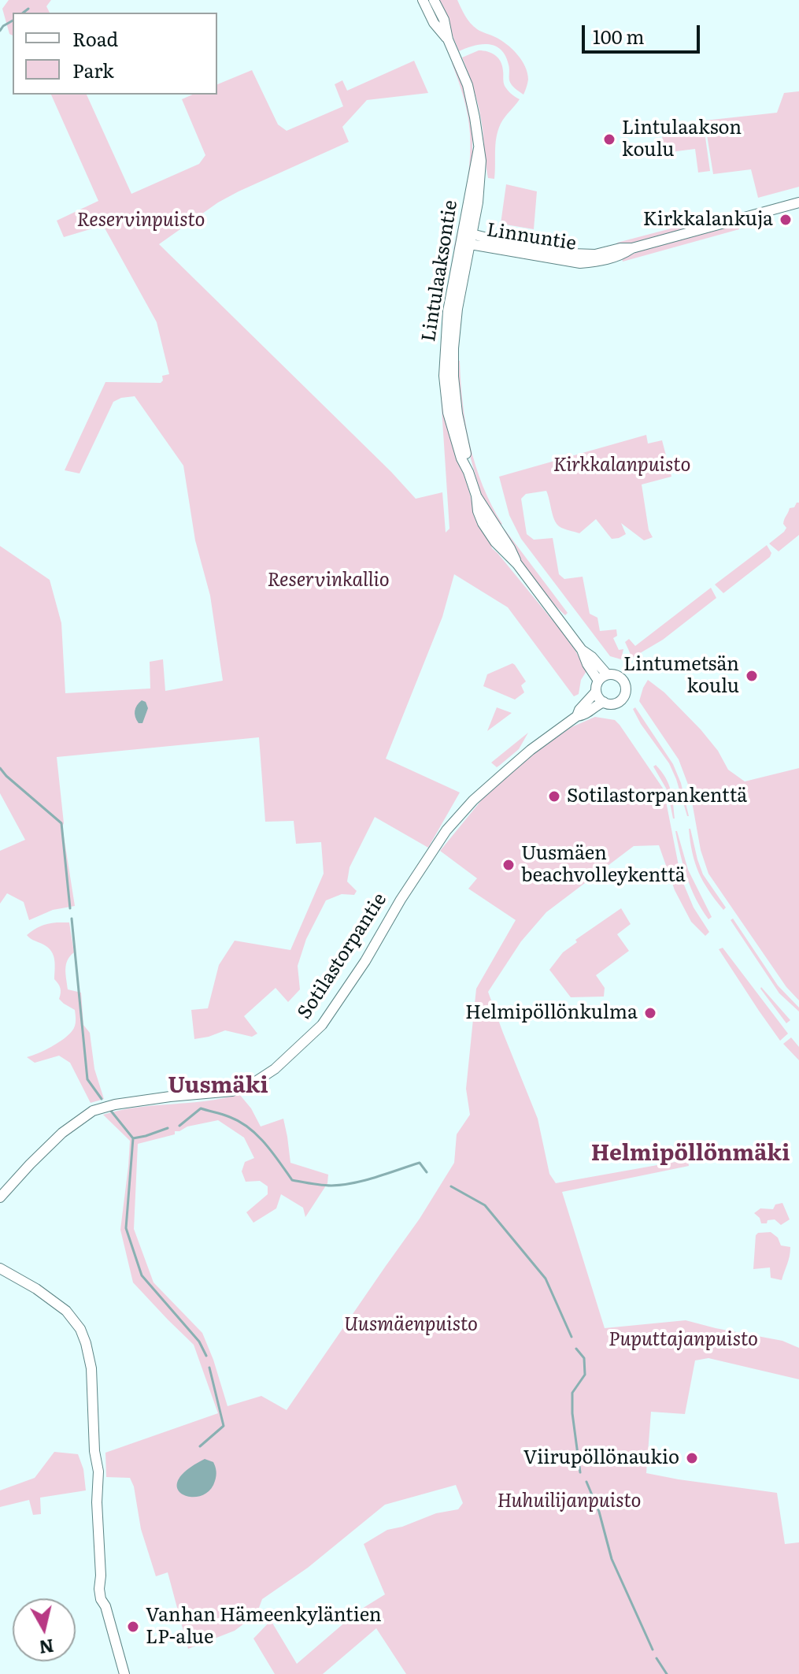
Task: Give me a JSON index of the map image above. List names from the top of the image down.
{
  "streets": {
    "street": ["Linnuntie", "Lintulaaksontie", "Sotilastorpantie"]
  },
  "crossings": [
    ["Linnuntie", "Lintulaaksontie"],
    ["Lintulaaksontie", "Sotilastorpantie"]
  ],
  "districts": ["Uusmäki", "Helmipöllönmäki"],
  "parks": [
    "Reservinpuisto",
    "Kirkkalanpuisto",
    "Reservinkallio",
    "Uusmäenpuisto",
    "Puputtajanpuisto",
    "Huhuilijanpuisto"
  ],
  "places": [
    "Lintulaakson koulu",
    "Kirkkalankuja",
    "Lintumetsän koulu",
    "Sotilastorpankenttä",
    "Uusmäen beachvolleykenttä",
    "Helmipöllönkulma",
    "Viirupöllönaukio",
    "Vanhan Hämeenkyläntien LP-alue"
  ],
  "legend": ["Road", "Park"],
  "scale_bar": "100 m",
  "north": "bottom"
}
